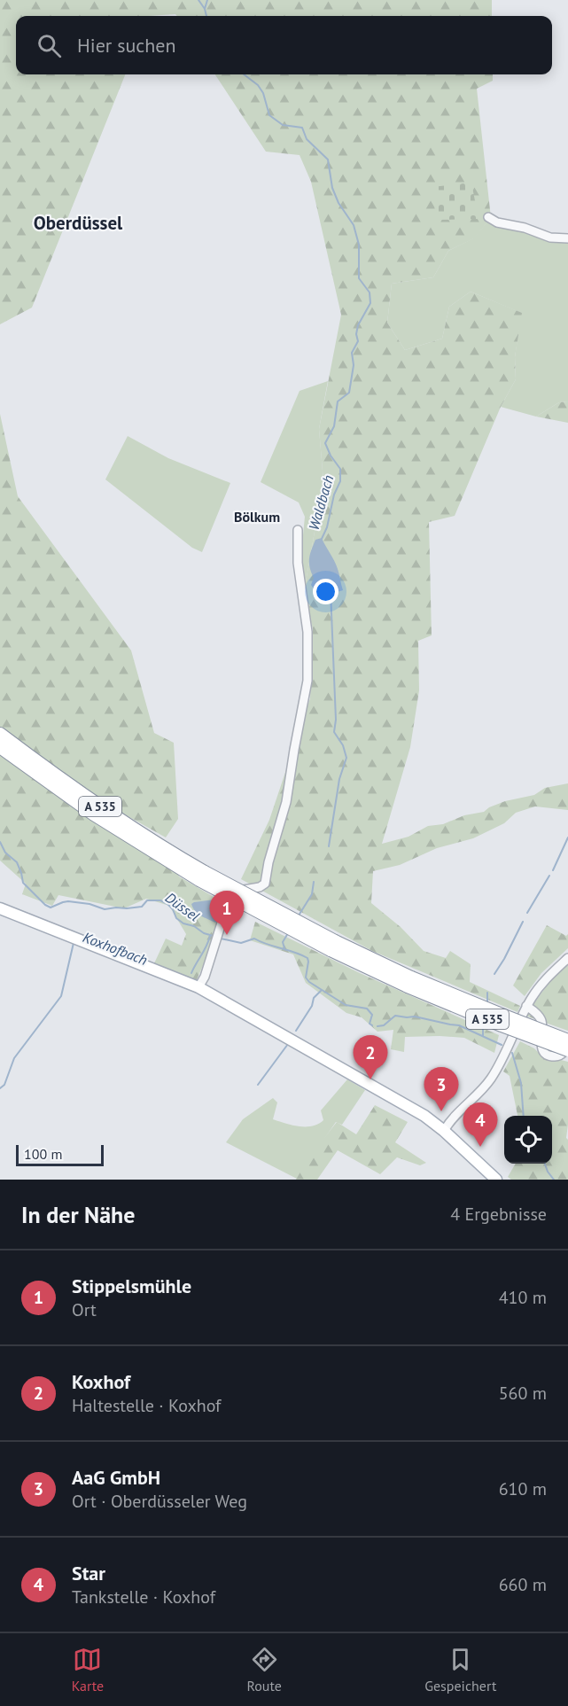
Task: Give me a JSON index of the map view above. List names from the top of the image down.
{
  "streets": {
    "highway": ["A 535"]
  },
  "districts": ["Oberdüssel", "Bölkum"],
  "water": ["Waldbach", "Düssel", "Koxhofbach"],
  "scale_bar": "100 m",
  "page": {
    "search": "Hier suchen",
    "pins": [
      "1",
      "2",
      "3",
      "4"
    ],
    "scale": "100 m",
    "heading": ["In der Nähe", "4 Ergebnisse"],
    "list": [
      {
        "mark": "1",
        "name": "Stippelsmühle",
        "note": "Ort",
        "value": "410 m"
      },
      {
        "mark": "2",
        "name": "Koxhof",
        "note": "Haltestelle · Koxhof",
        "value": "560 m"
      },
      {
        "mark": "3",
        "name": "AaG GmbH",
        "note": "Ort · Oberdüsseler Weg",
        "value": "610 m"
      },
      {
        "mark": "4",
        "name": "Star",
        "note": "Tankstelle · Koxhof",
        "value": "660 m"
      }
    ],
    "nav": ["Karte", "Route", "Gespeichert"]
  }
}
